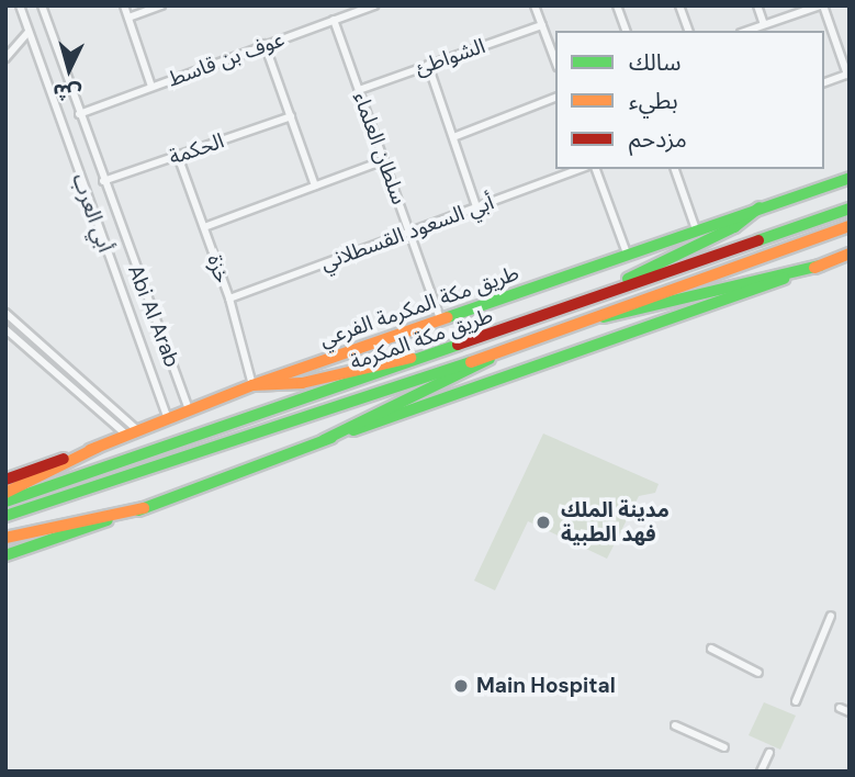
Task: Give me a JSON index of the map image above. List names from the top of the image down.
{
  "streets": {
    "main road": ["طريق مكة المكرمة الفرعي", "طريق مكة المكرمة"],
    "street": [
      "الشواطئ",
      "عوف بن قاسط",
      "سلطان العلماء",
      "الحكمة",
      "أبي العرب",
      "أبي السعود القسطلاني",
      "خزة",
      "Abi Al Arab"
    ]
  },
  "crossings": [
    ["الشواطئ", "سلطان العلماء"],
    ["عوف بن قاسط", "سلطان العلماء"],
    ["عوف بن قاسط", "Abi Al Arab"],
    ["سلطان العلماء", "أبي السعود القسطلاني"],
    ["سلطان العلماء", "طريق مكة المكرمة الفرعي"],
    ["الحكمة", "خزة"],
    ["الحكمة", "Abi Al Arab"],
    ["أبي العرب", "طريق مكة المكرمة الفرعي"],
    ["أبي السعود القسطلاني", "خزة"],
    ["خزة", "طريق مكة المكرمة الفرعي"],
    ["طريق مكة المكرمة الفرعي", "Abi Al Arab"]
  ],
  "places": ["مدينة الملك فهد الطبية", "Main Hospital"],
  "legend": ["سالك", "بطيء", "مزدحم"],
  "north": "bottom"
}
